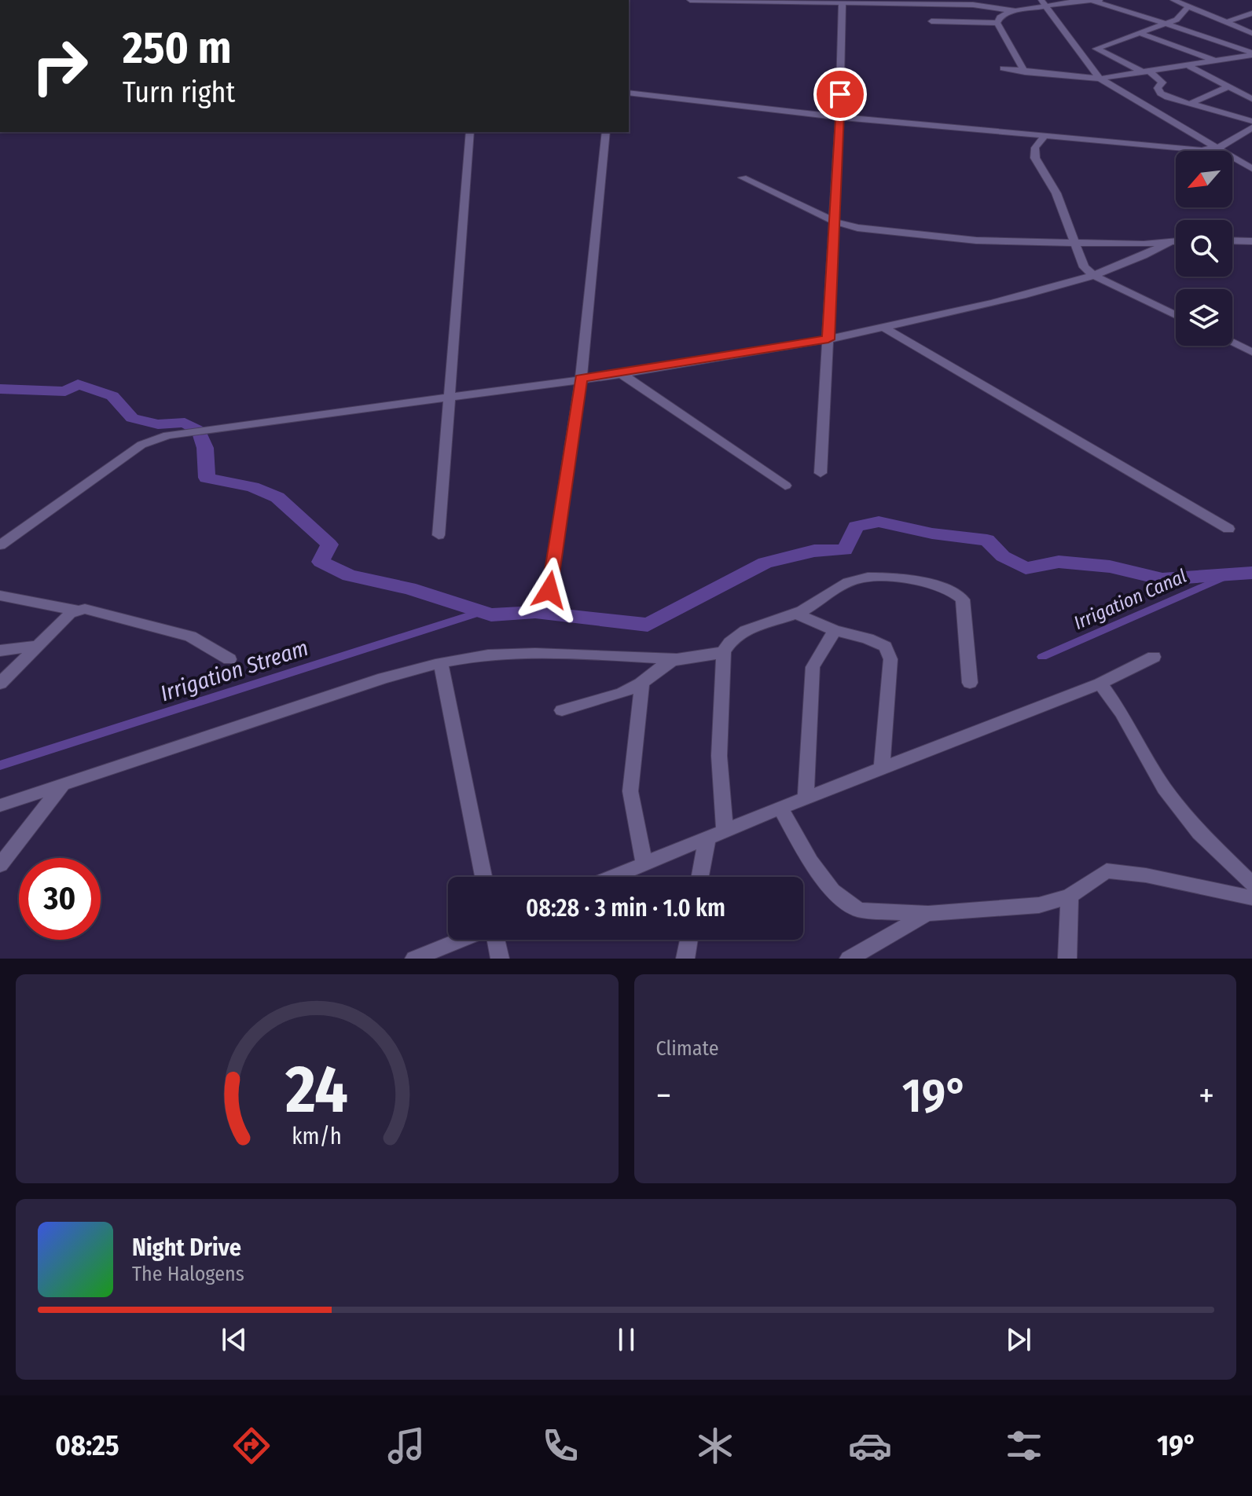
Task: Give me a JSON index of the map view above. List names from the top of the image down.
{
  "water": ["Irrigation Canal", "Irrigation Stream"],
  "north": "bottom left",
  "page": {
    "turn": ["250 m", "Turn right"],
    "limit": "30",
    "trip": "08:28 · 3 min · 1.0 km",
    "tile": "Climate",
    "heat": ["−", "19°", "+"],
    "song": ["Night Drive", "The Halogens"],
    "tabs": ["08:25", "19°"],
    "gauge": ["24", "km/h"]
  }
}
